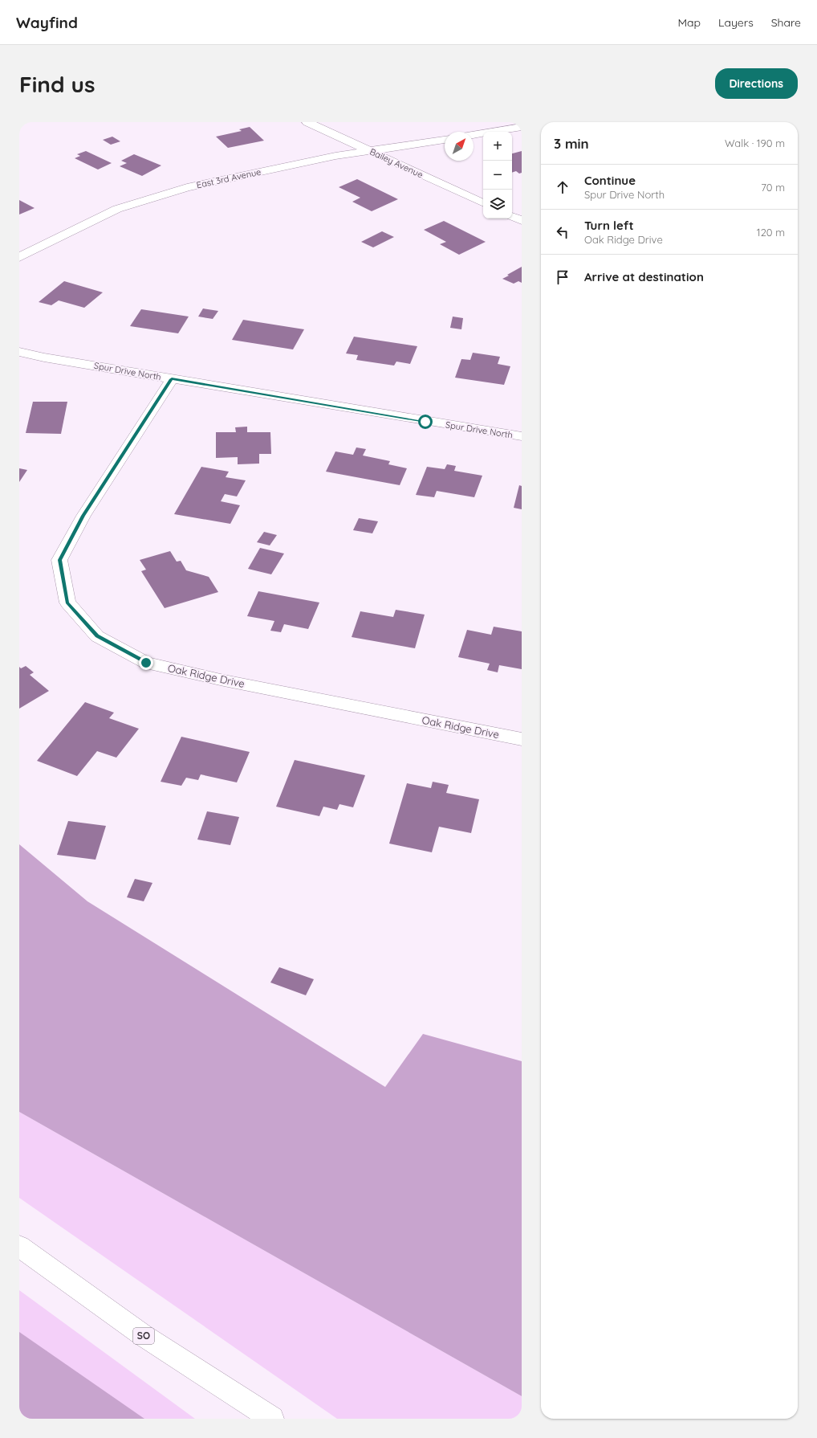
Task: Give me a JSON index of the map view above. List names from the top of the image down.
{
  "streets": {
    "main road": [
      "Bailey Avenue",
      "East 3rd Avenue",
      "Spur Drive North",
      "Oak Ridge Drive",
      "SO"
    ]
  },
  "crossings": [
    ["Bailey Avenue", "East 3rd Avenue"],
    ["Spur Drive North", "Oak Ridge Drive"]
  ],
  "north": "top right",
  "page": {
    "header": "Wayfind",
    "nav": ["Map", "Layers", "Share"],
    "buttons": "Directions",
    "title": "Find us",
    "heading": ["3 min", "Walk · 190 m"],
    "map_buttons": ["+", "−"],
    "list": [
      ["Continue", "Spur Drive North", "70 m"],
      ["Turn left", "Oak Ridge Drive", "120 m"],
      "Arrive at destination"
    ]
  }
}
